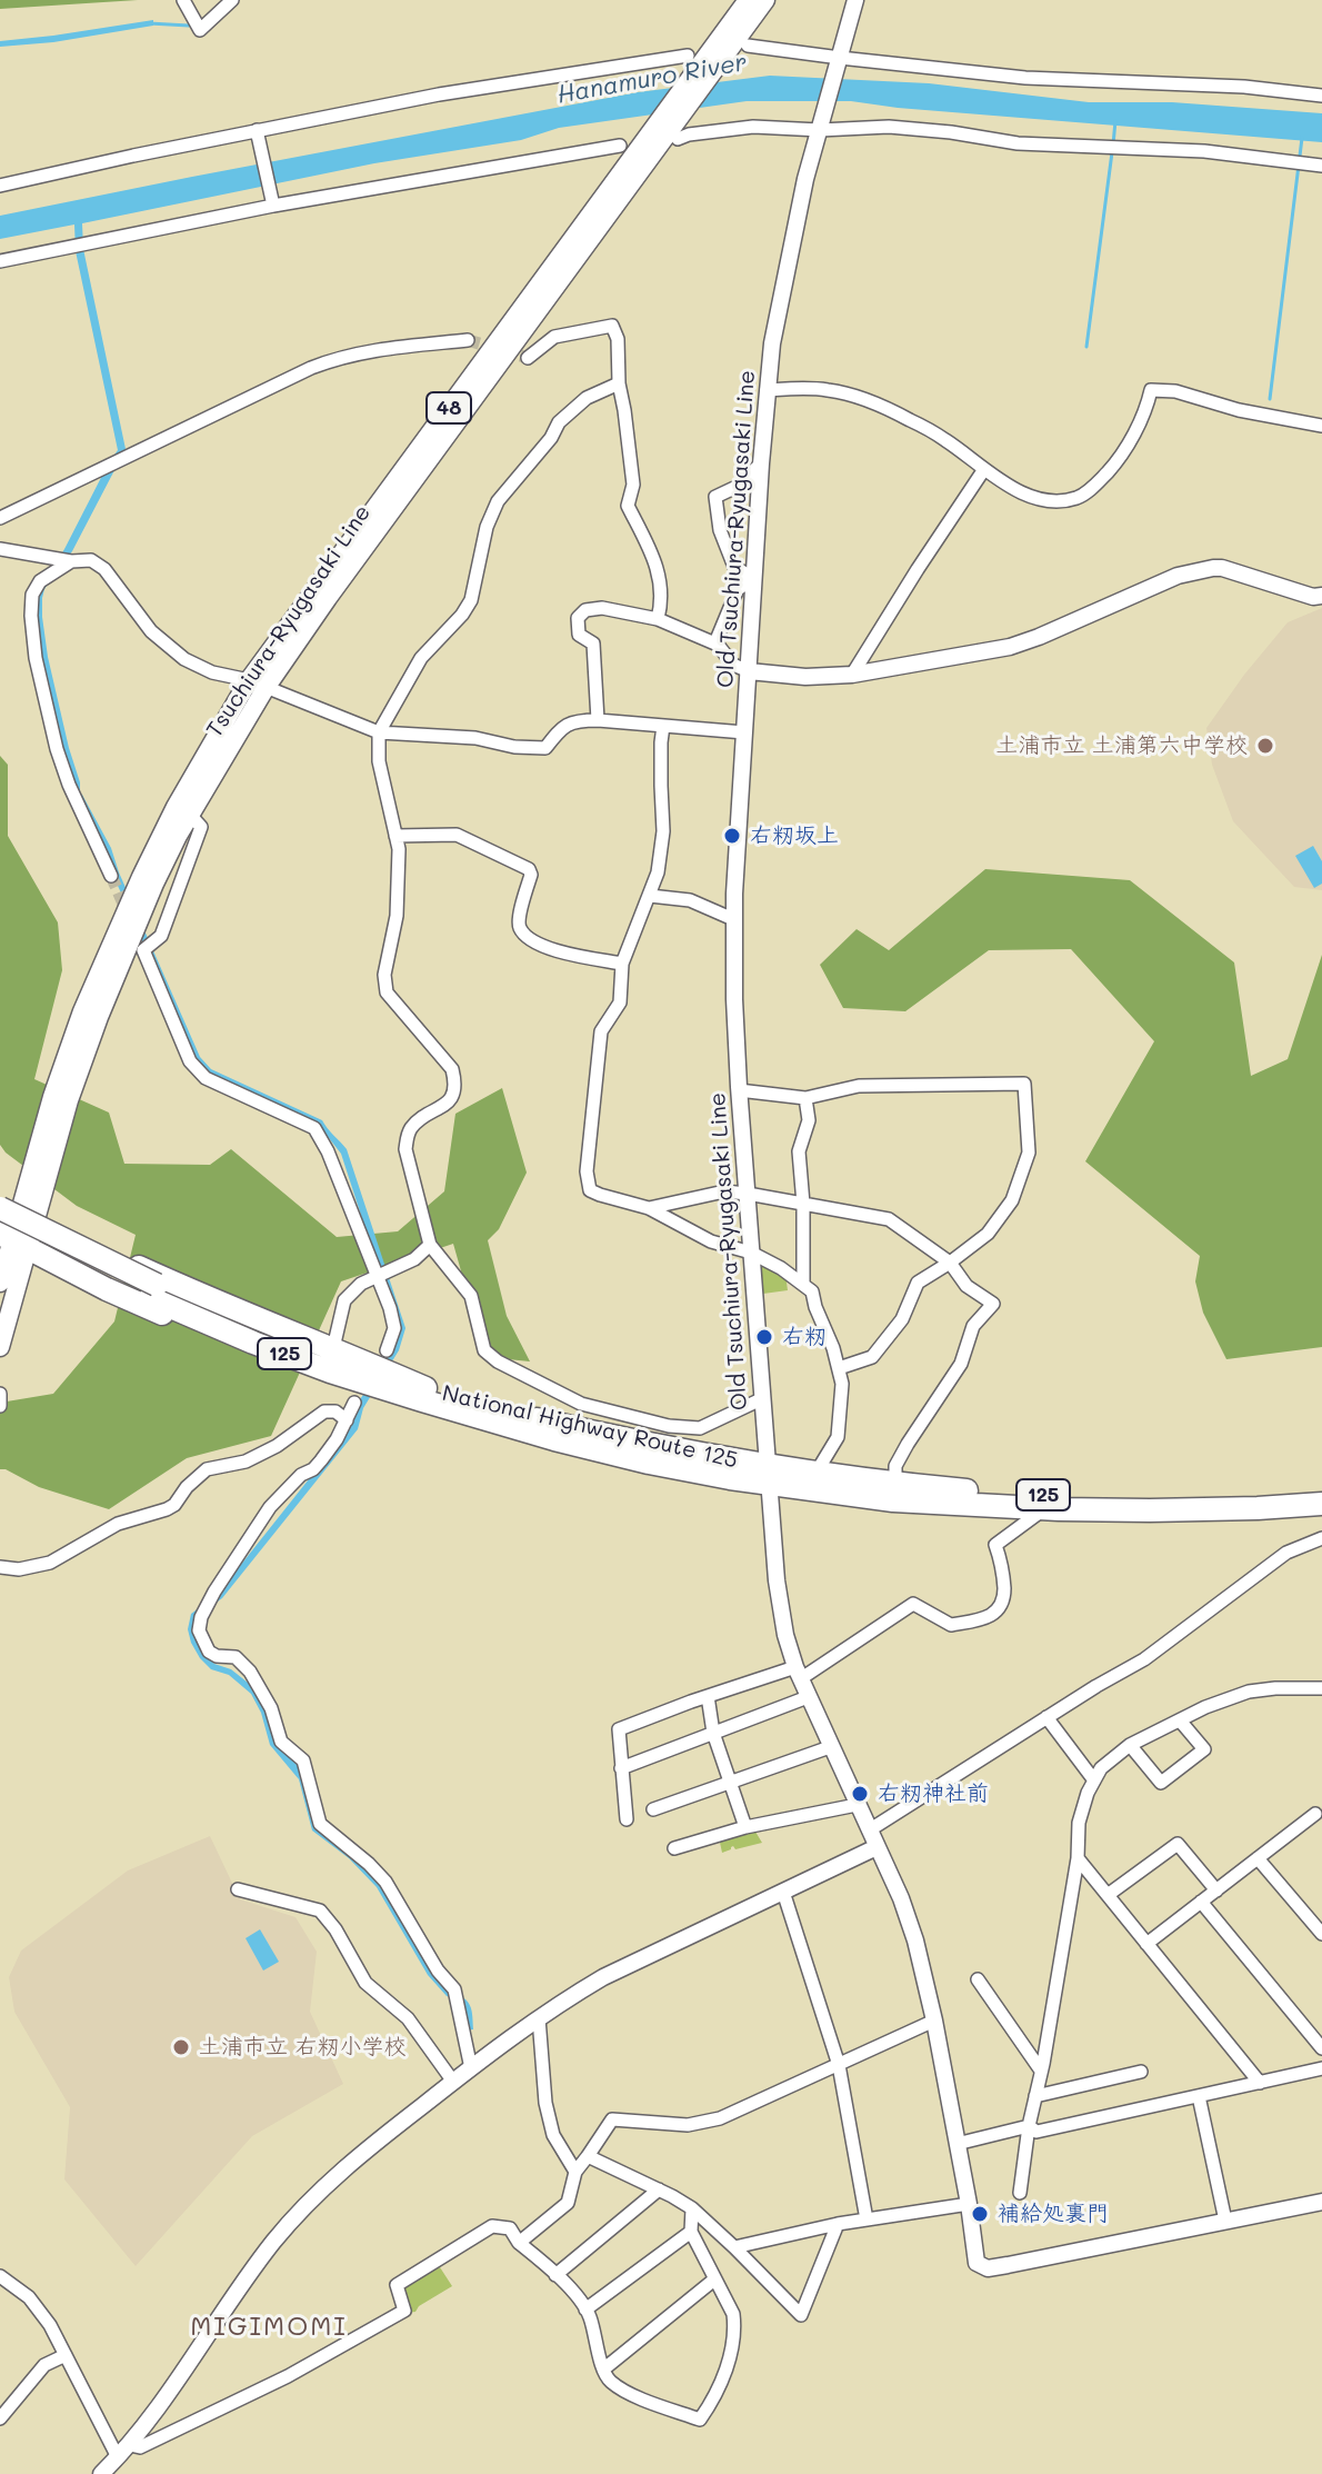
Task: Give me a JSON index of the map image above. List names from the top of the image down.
{
  "streets": {
    "highway": ["125", "National Highway Route 125"],
    "main road": ["48", "Tsuchiura-Ryugasaki Line"],
    "street": ["Old Tsuchiura-Ryugasaki Line"]
  },
  "crossings": [
    ["Old Tsuchiura-Ryugasaki Line", "National Highway Route 125"],
    ["Tsuchiura-Ryugasaki Line", "National Highway Route 125"]
  ],
  "districts": ["MIGIMOMI"],
  "water": ["Hanamuro River"],
  "places": [
    "土浦市立 土浦第六中学校",
    "右籾坂上",
    "右籾",
    "右籾神社前",
    "土浦市立 右籾小学校",
    "補給処裏門"
  ]
}
